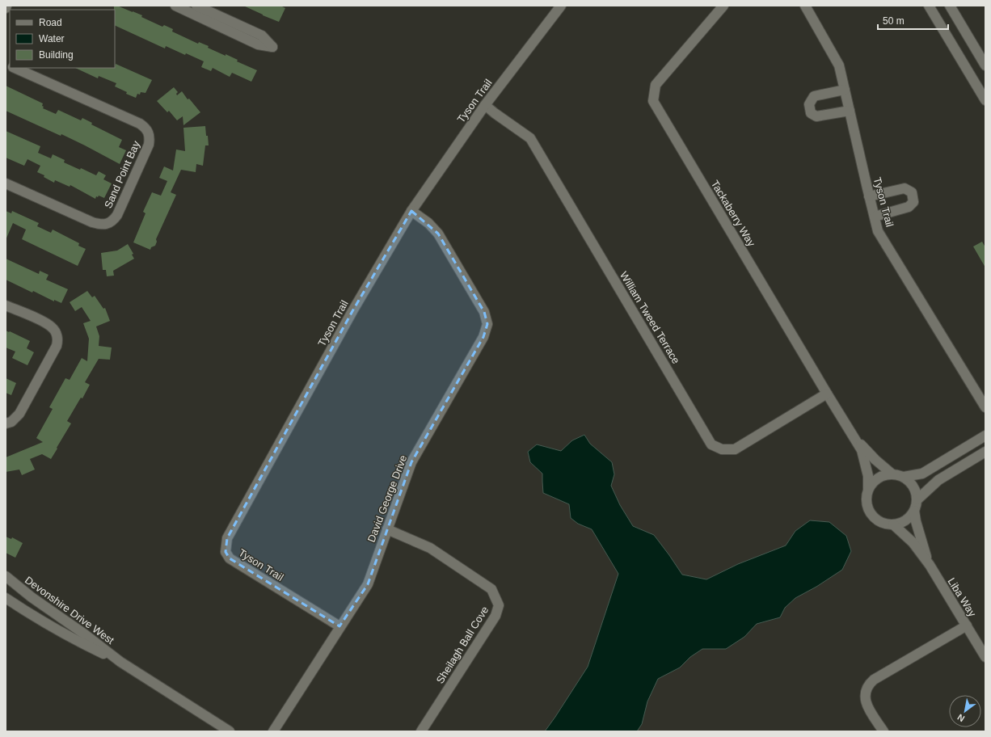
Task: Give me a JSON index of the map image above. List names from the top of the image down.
{
  "streets": {
    "street": [
      "Tyson Trail",
      "Sand Point Bay",
      "Tackaberry Way",
      "William Tweed Terrace",
      "David George Drive",
      "Liba Way",
      "Devonshire Drive West",
      "Sheilagh Ball Cove"
    ]
  },
  "crossings": [
    ["Tyson Trail", "William Tweed Terrace"],
    ["Tyson Trail", "David George Drive"],
    ["Tackaberry Way", "William Tweed Terrace"],
    ["David George Drive", "Sheilagh Ball Cove"]
  ],
  "legend": ["Road", "Water", "Building"],
  "scale_bar": "50 m",
  "north": "bottom left"
}
